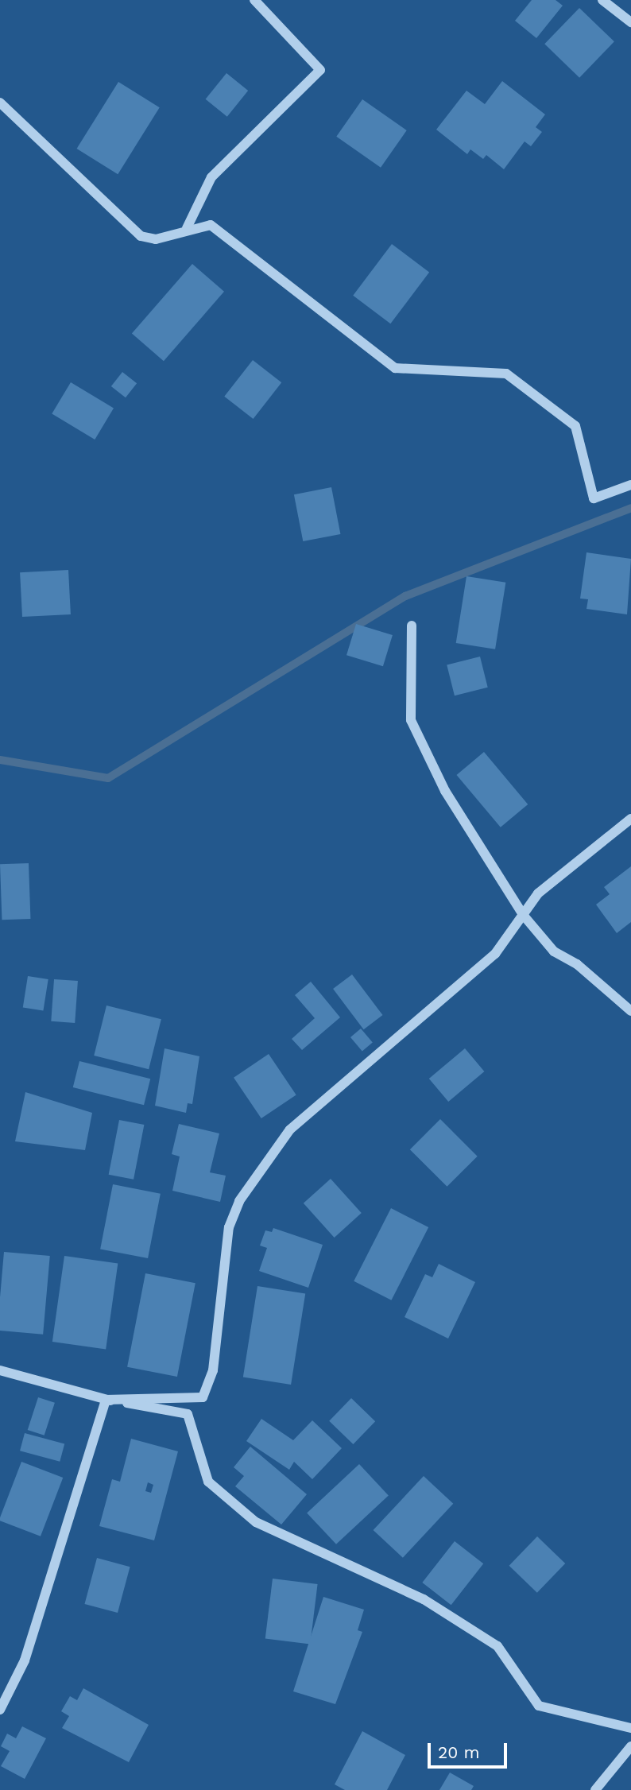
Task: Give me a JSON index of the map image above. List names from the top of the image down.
{
  "scale_bar": "20 m"
}
